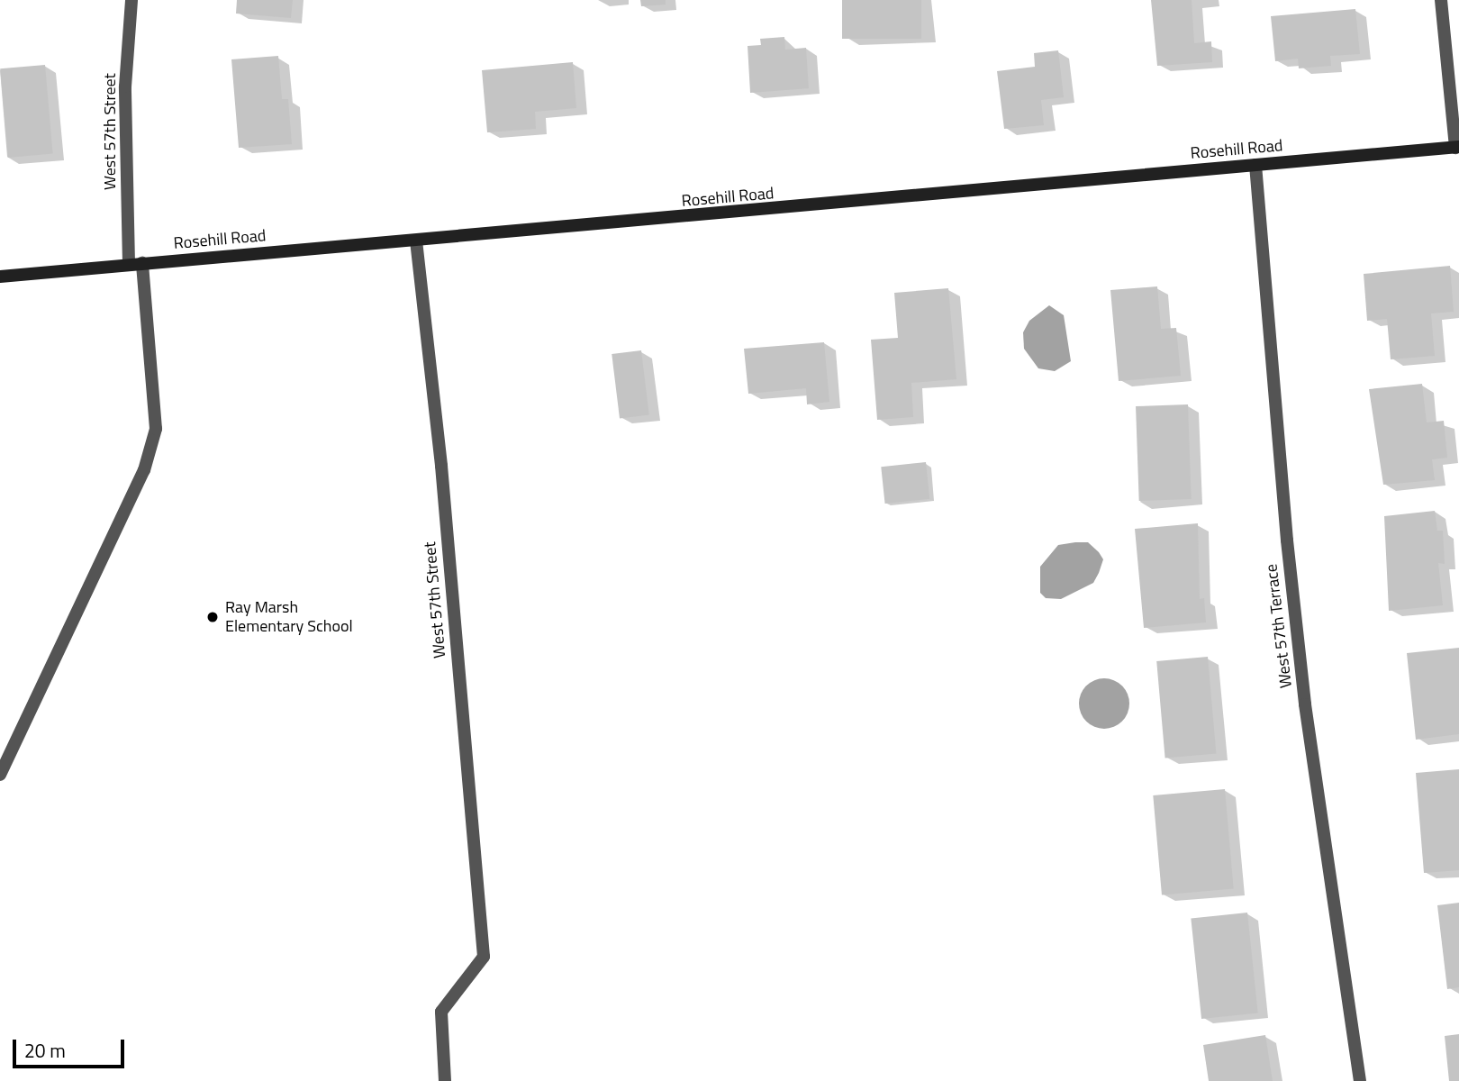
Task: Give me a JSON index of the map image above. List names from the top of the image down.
{
  "streets": {
    "street": ["West 57th Street", "Rosehill Road", "West 57th Terrace"]
  },
  "crossings": [
    ["West 57th Street", "Rosehill Road"],
    ["Rosehill Road", "West 57th Terrace"]
  ],
  "places": ["Ray Marsh Elementary School"],
  "scale_bar": "20 m"
}
